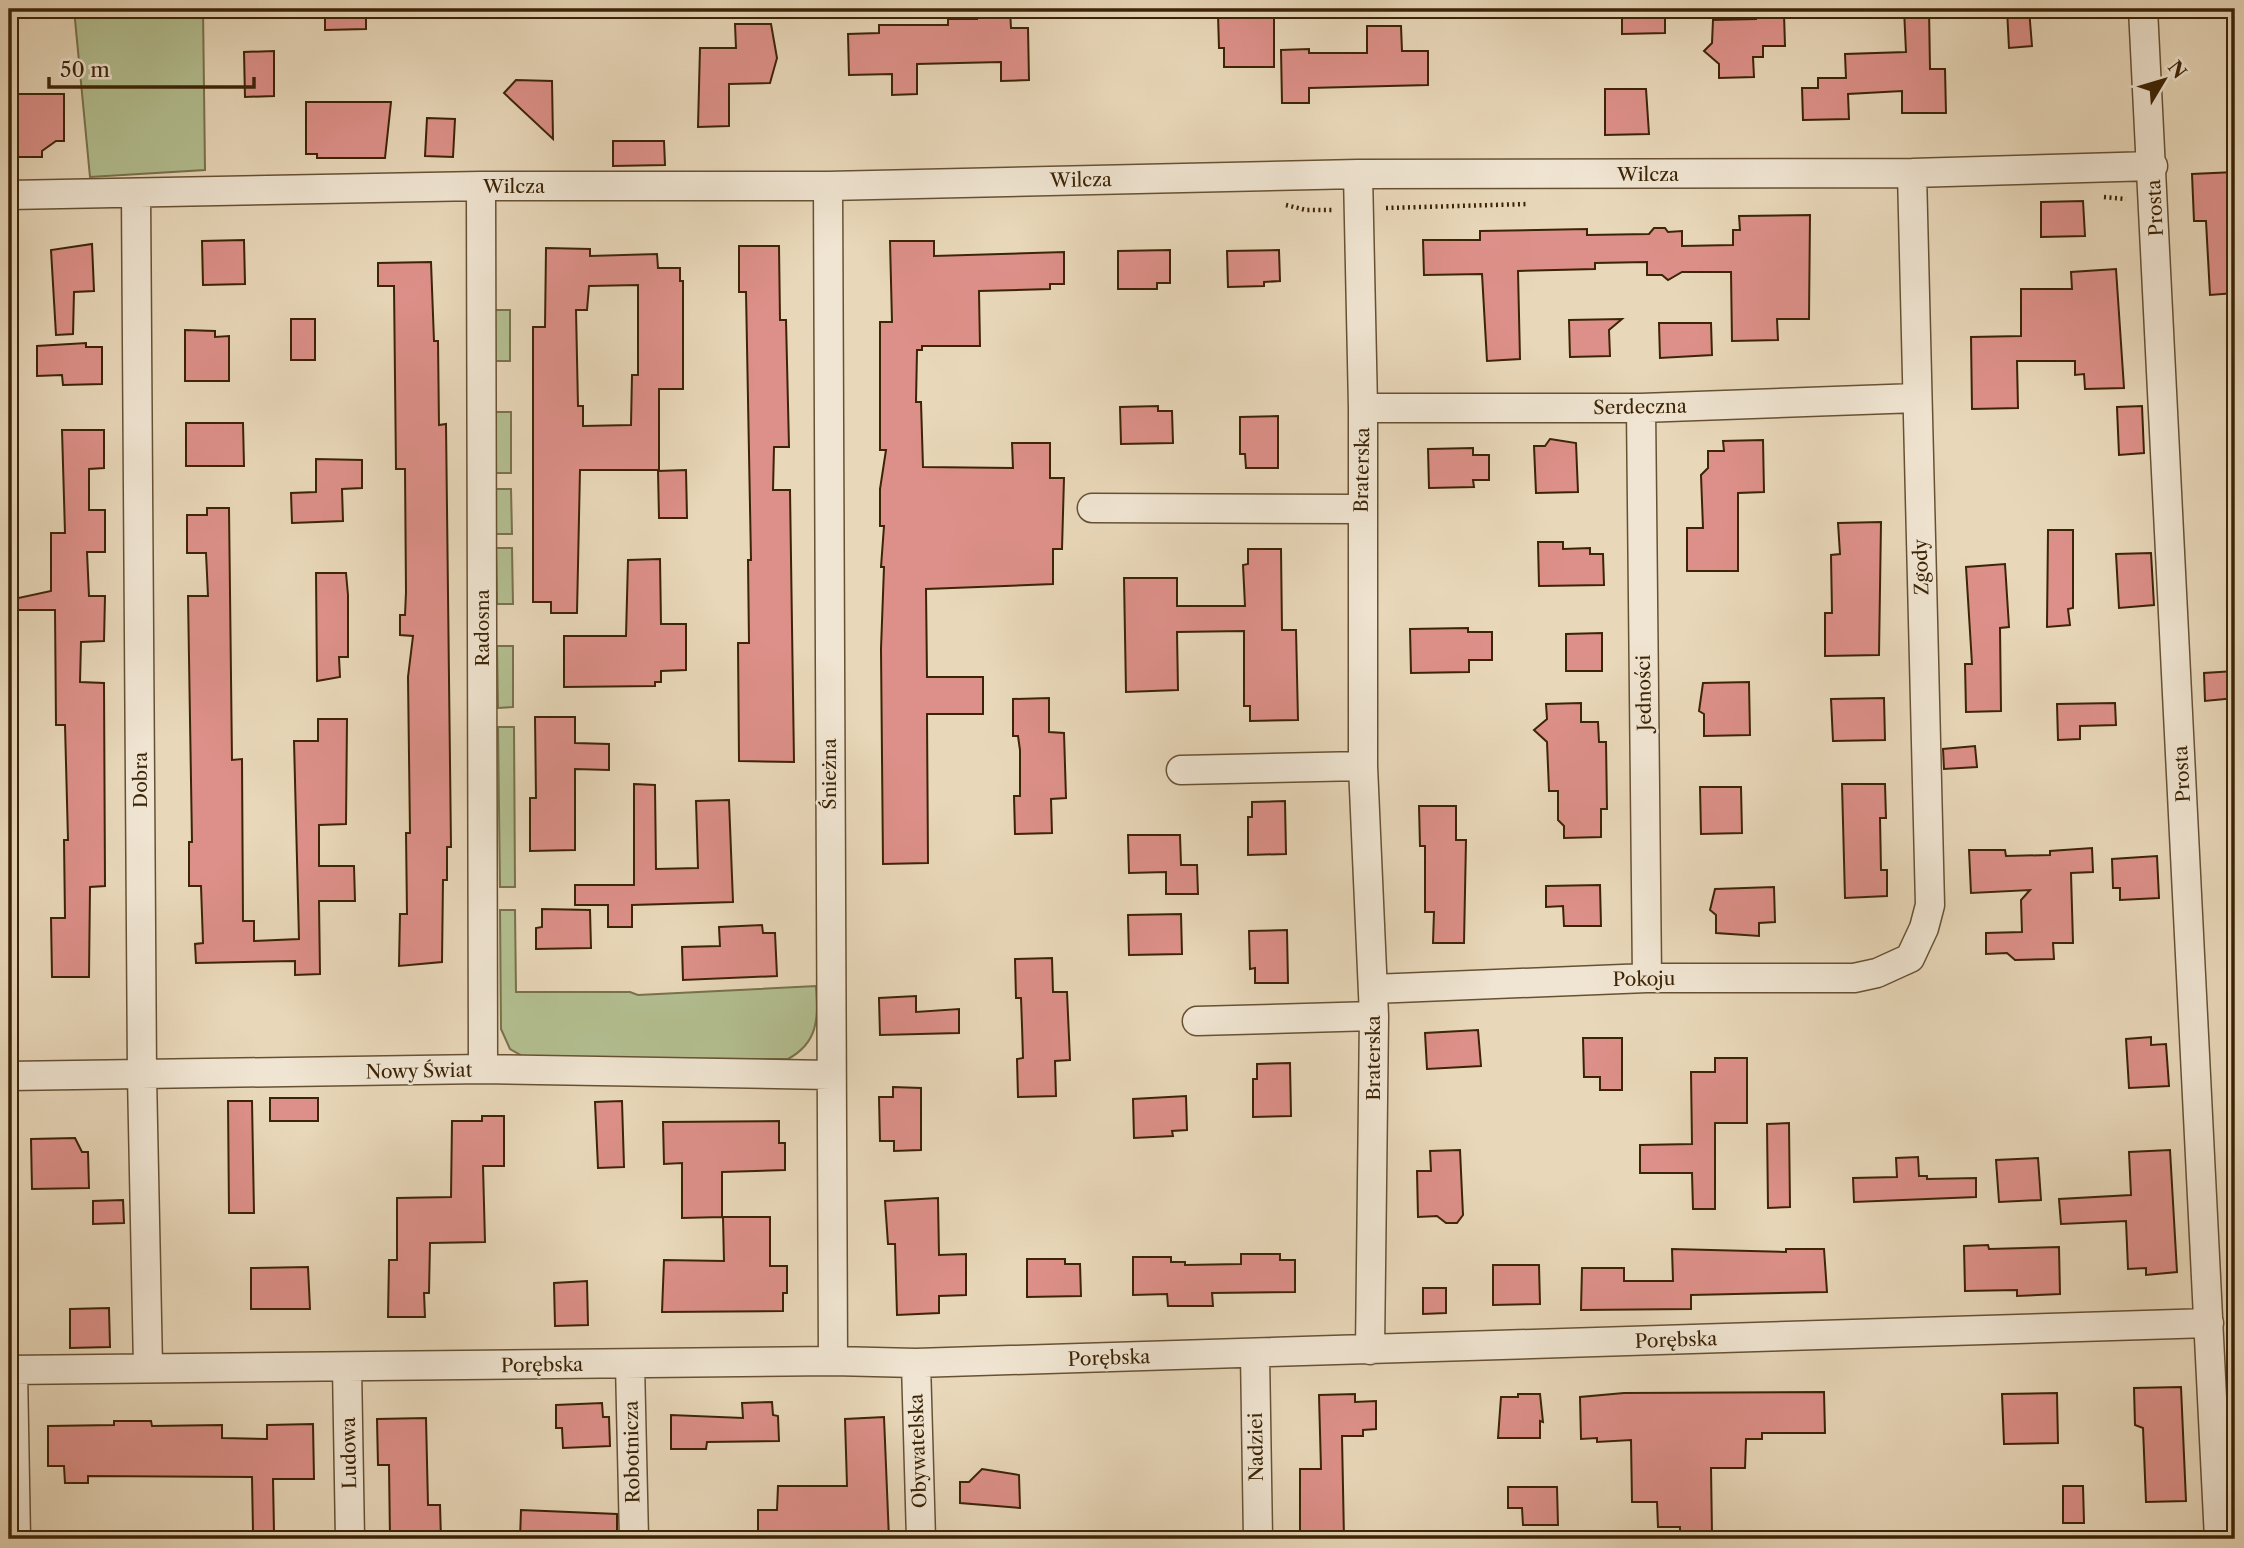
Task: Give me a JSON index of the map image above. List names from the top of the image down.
{
  "streets": {
    "street": [
      "Wilcza",
      "Prosta",
      "Serdeczna",
      "Braterska",
      "Zgody",
      "Radosna",
      "Jedności",
      "Śnieżna",
      "Dobra",
      "Pokoju",
      "Nowy Świat",
      "Porębska",
      "Nadziei",
      "Obywatelska",
      "Robotnicza",
      "Ludowa"
    ]
  },
  "crossings": [
    ["Wilcza", "Prosta"],
    ["Wilcza", "Braterska"],
    ["Wilcza", "Zgody"],
    ["Wilcza", "Radosna"],
    ["Wilcza", "Śnieżna"],
    ["Wilcza", "Dobra"],
    ["Prosta", "Porębska"],
    ["Serdeczna", "Braterska"],
    ["Serdeczna", "Zgody"],
    ["Serdeczna", "Jedności"],
    ["Braterska", "Pokoju"],
    ["Braterska", "Porębska"],
    ["Zgody", "Pokoju"],
    ["Radosna", "Nowy Świat"],
    ["Jedności", "Pokoju"],
    ["Śnieżna", "Nowy Świat"],
    ["Śnieżna", "Porębska"],
    ["Dobra", "Nowy Świat"],
    ["Dobra", "Porębska"],
    ["Porębska", "Nadziei"],
    ["Porębska", "Obywatelska"],
    ["Porębska", "Robotnicza"],
    ["Porębska", "Ludowa"]
  ],
  "scale_bar": "50 m",
  "north": "top right"
}
